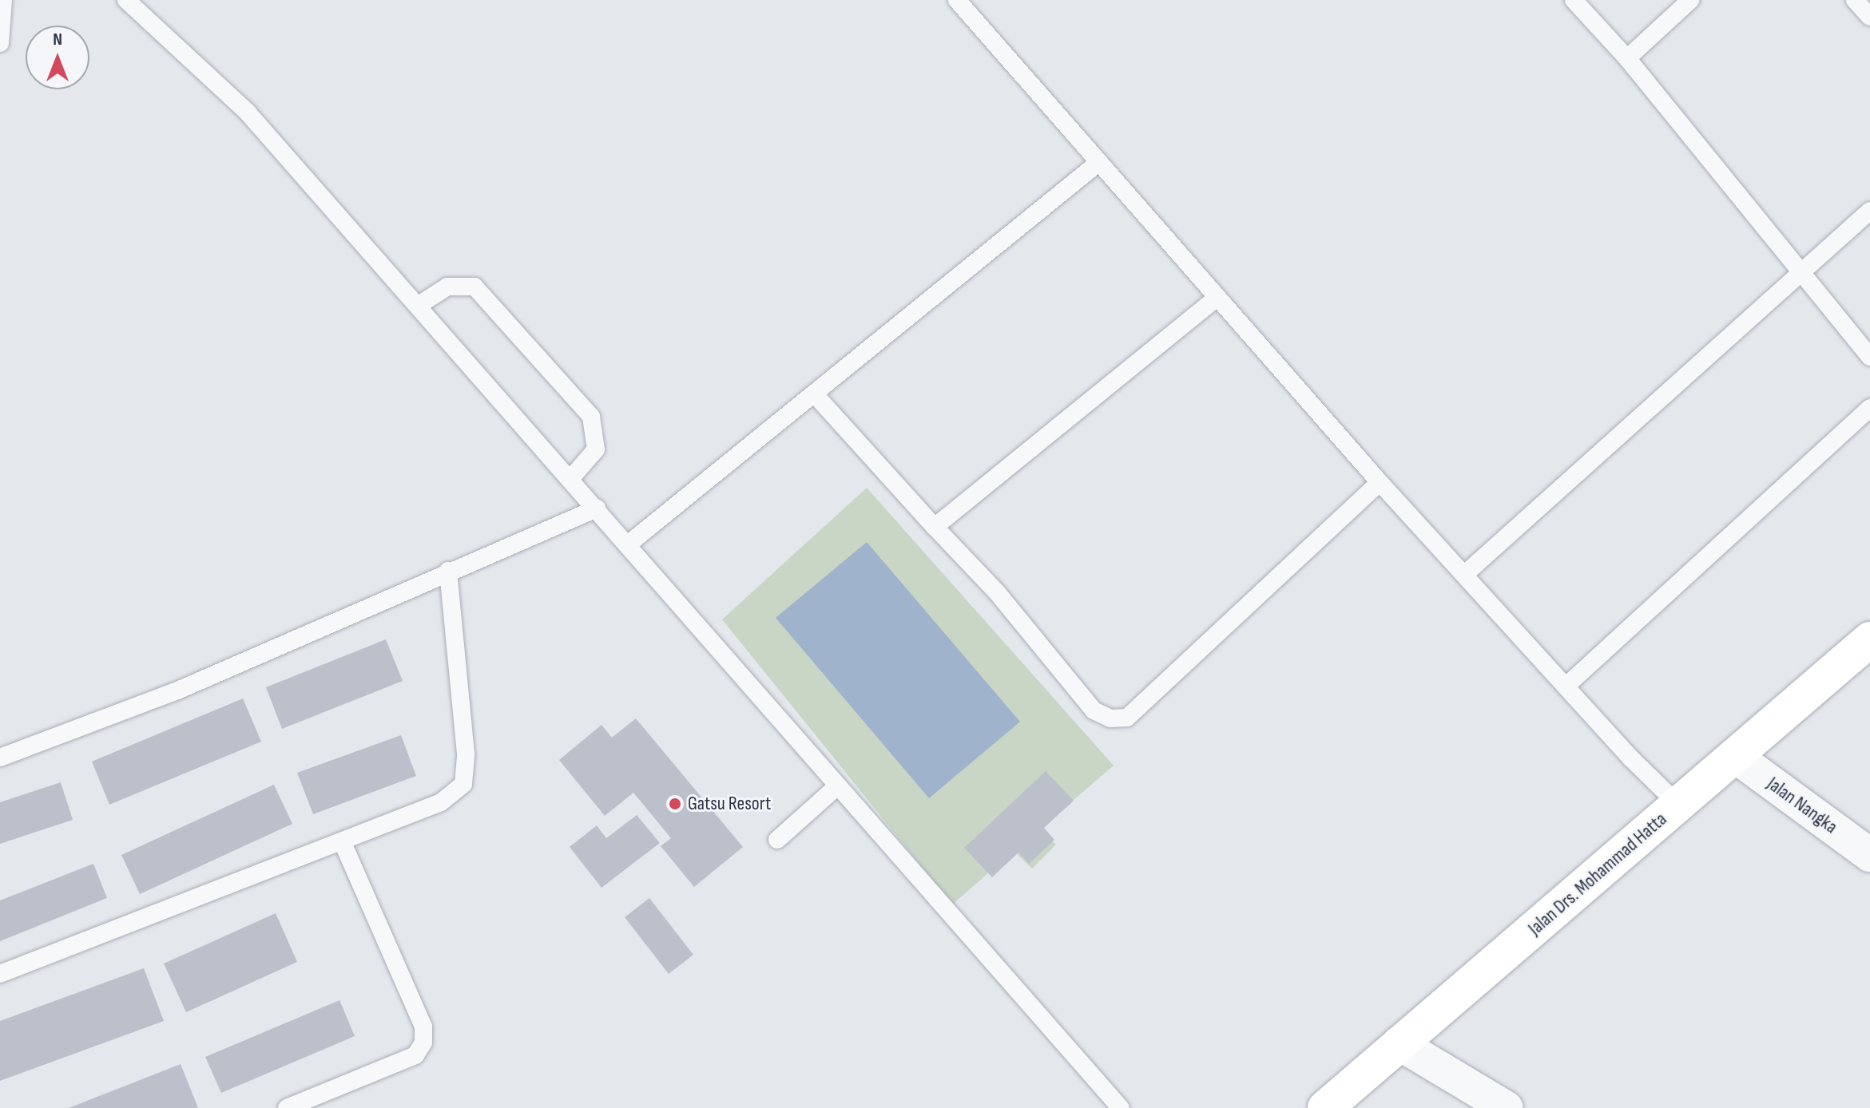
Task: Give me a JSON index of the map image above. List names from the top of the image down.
{
  "streets": {
    "main road": ["Jalan Drs. Mohammad Hatta"],
    "street": ["Jalan Nangka"]
  },
  "crossings": [
    ["Jalan Nangka", "Jalan Drs. Mohammad Hatta"]
  ],
  "places": ["Gatsu Resort"],
  "north": "top"
}
